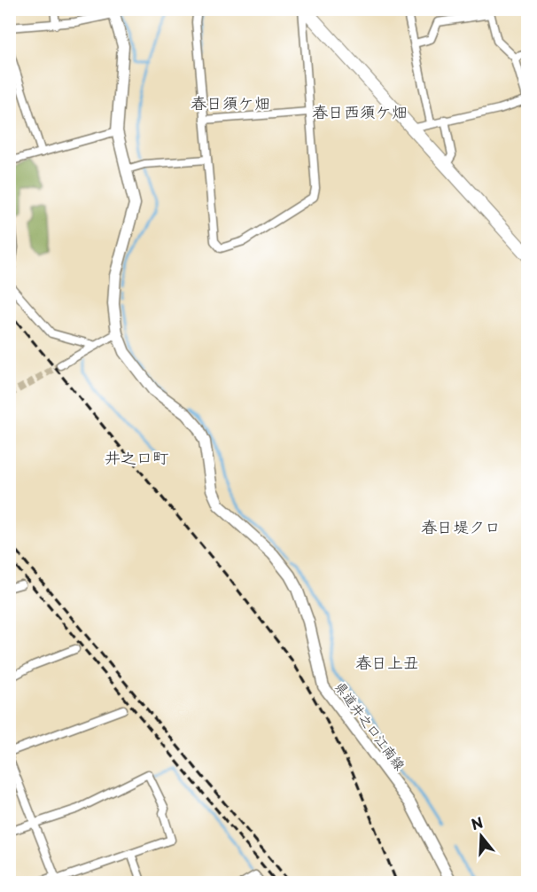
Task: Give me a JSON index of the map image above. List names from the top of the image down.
{
  "streets": {
    "main road": ["県道井之口江南線"]
  },
  "districts": [
    "春日須ケ畑",
    "春日西須ケ畑",
    "井之口町",
    "春日堤クロ",
    "春日上丑"
  ],
  "north": "top"
}
